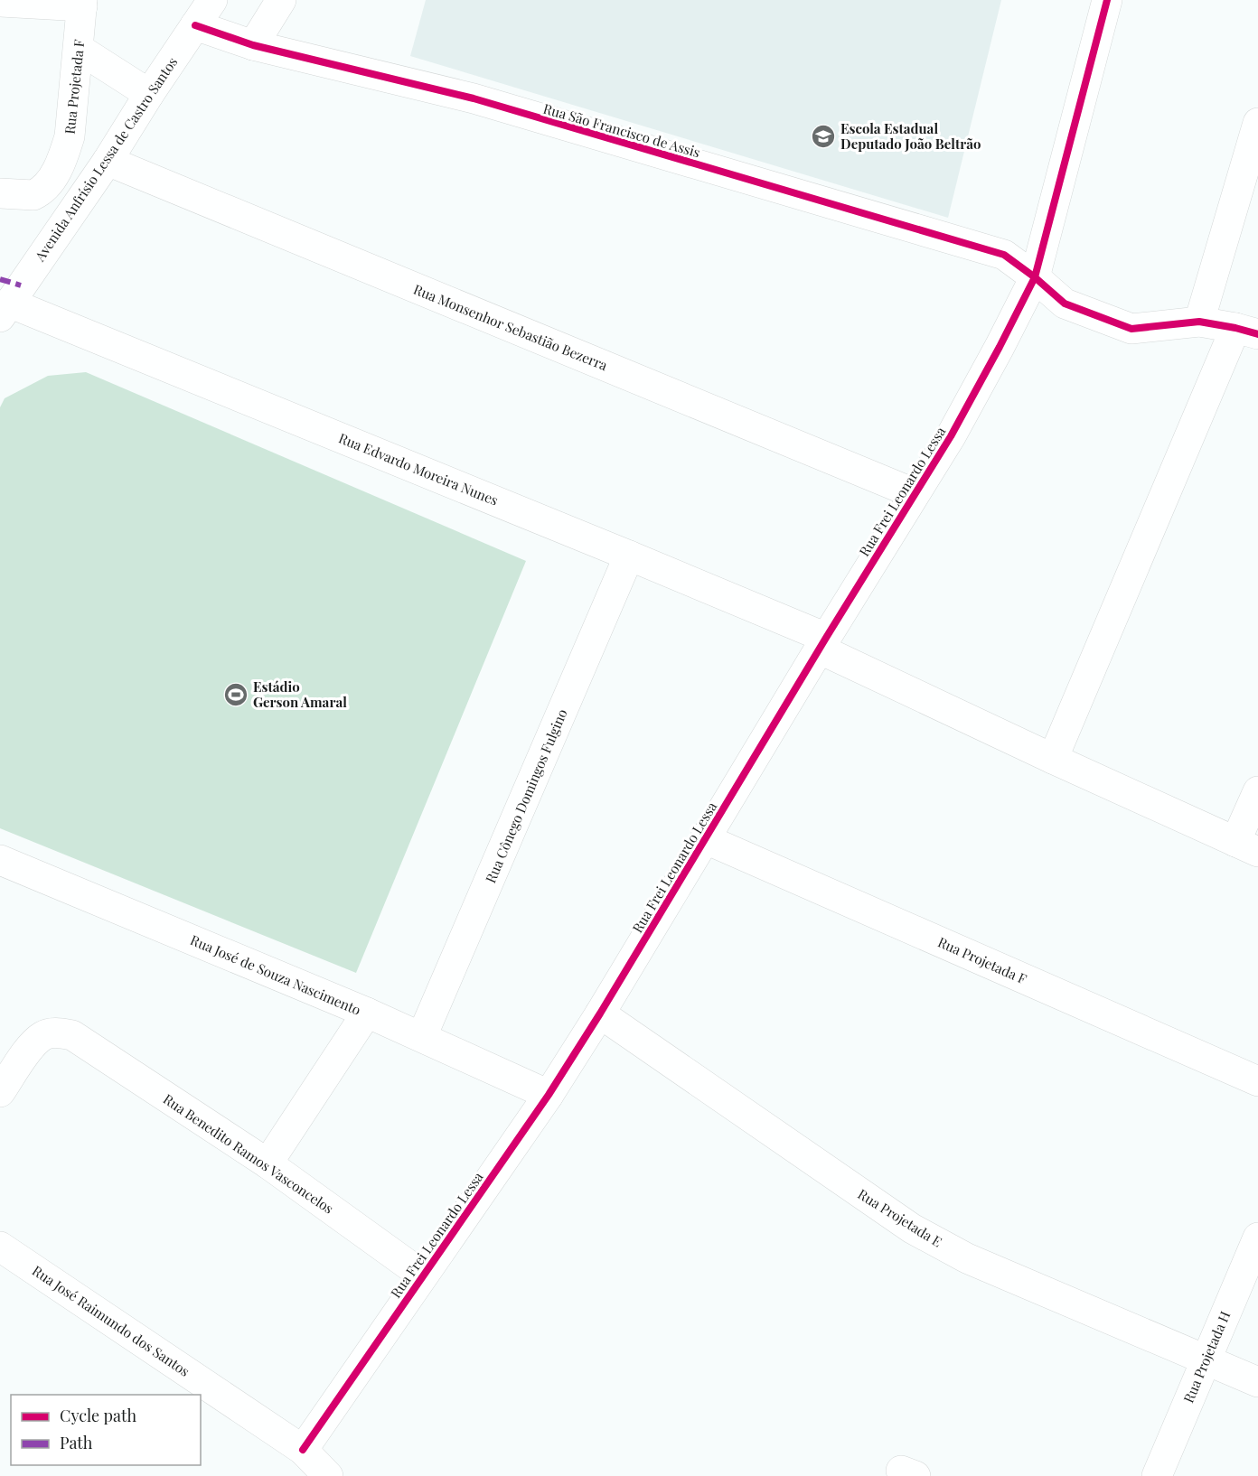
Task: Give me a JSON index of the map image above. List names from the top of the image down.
{
  "streets": {
    "street": [
      "Rua Projetada F",
      "Rua São Francisco de Assis",
      "Avenida Anfrísio Lessa de Castro Santos",
      "Rua Monsenhor Sebastião Bezerra",
      "Rua Edvardo Moreira Nunes",
      "Rua Frei Leonardo Lessa",
      "Rua Cônego Domingos Fulgino",
      "Rua José de Souza Nascimento",
      "Rua Benedito Ramos Vasconcelos",
      "Rua Projetada E",
      "Rua José Raimundo dos Santos",
      "Rua Projetada H"
    ]
  },
  "crossings": [
    ["Rua Projetada F", "Rua Frei Leonardo Lessa"],
    ["Rua São Francisco de Assis", "Avenida Anfrísio Lessa de Castro Santos"],
    ["Rua São Francisco de Assis", "Rua Frei Leonardo Lessa"],
    ["Avenida Anfrísio Lessa de Castro Santos", "Rua Monsenhor Sebastião Bezerra"],
    ["Avenida Anfrísio Lessa de Castro Santos", "Rua Edvardo Moreira Nunes"],
    ["Rua Monsenhor Sebastião Bezerra", "Rua Frei Leonardo Lessa"],
    ["Rua Edvardo Moreira Nunes", "Rua Frei Leonardo Lessa"],
    ["Rua Edvardo Moreira Nunes", "Rua Cônego Domingos Fulgino"],
    ["Rua Frei Leonardo Lessa", "Rua José de Souza Nascimento"],
    ["Rua Frei Leonardo Lessa", "Rua Benedito Ramos Vasconcelos"],
    ["Rua Frei Leonardo Lessa", "Rua Projetada E"],
    ["Rua Frei Leonardo Lessa", "Rua José Raimundo dos Santos"],
    ["Rua Cônego Domingos Fulgino", "Rua José de Souza Nascimento"],
    ["Rua Projetada E", "Rua Projetada H"]
  ],
  "places": {
    "school or university": ["Escola Estadual Deputado João Beltrão"],
    "sports": ["Estádio Gerson Amaral"]
  },
  "legend": ["Cycle path", "Path"]
}
